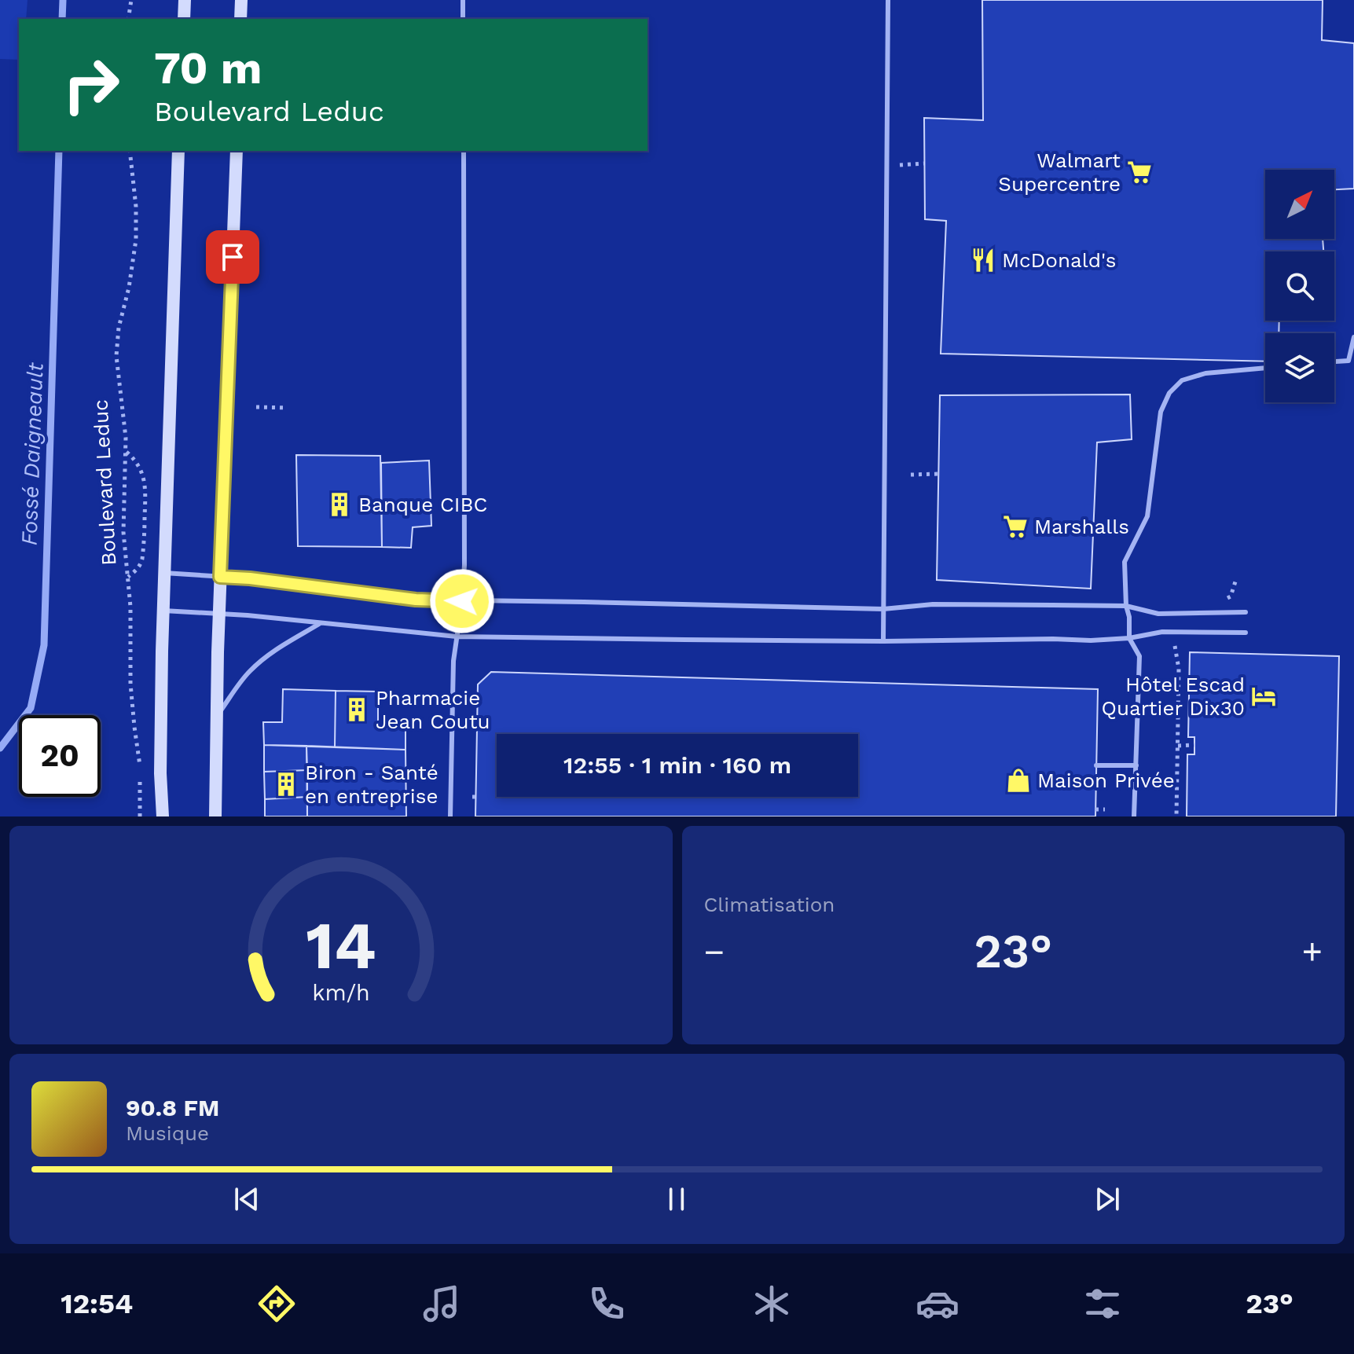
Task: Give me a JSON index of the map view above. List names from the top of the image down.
{
  "streets": {
    "path": ["Boulevard Leduc"]
  },
  "water": ["Fossé Daigneault"],
  "places": {
    "supermarket": ["Walmart Supercentre", "Marshalls"],
    "restaurant": ["McDonald's"],
    "building": ["Banque CIBC", "Pharmacie Jean Coutu", "Biron - Santé en entreprise"],
    "hotel": ["Hôtel Escad Quartier Dix30"],
    "shop": ["Maison Privée"]
  },
  "north": "top right",
  "page": {
    "turn": ["70 m", "Boulevard Leduc"],
    "limit": "20",
    "trip": "12:55 · 1 min · 160 m",
    "tile": "Climatisation",
    "heat": ["−", "23°", "+"],
    "song": ["90.8 FM", "Musique"],
    "tabs": ["12:54", "23°"],
    "gauge": ["14", "km/h"]
  }
}
